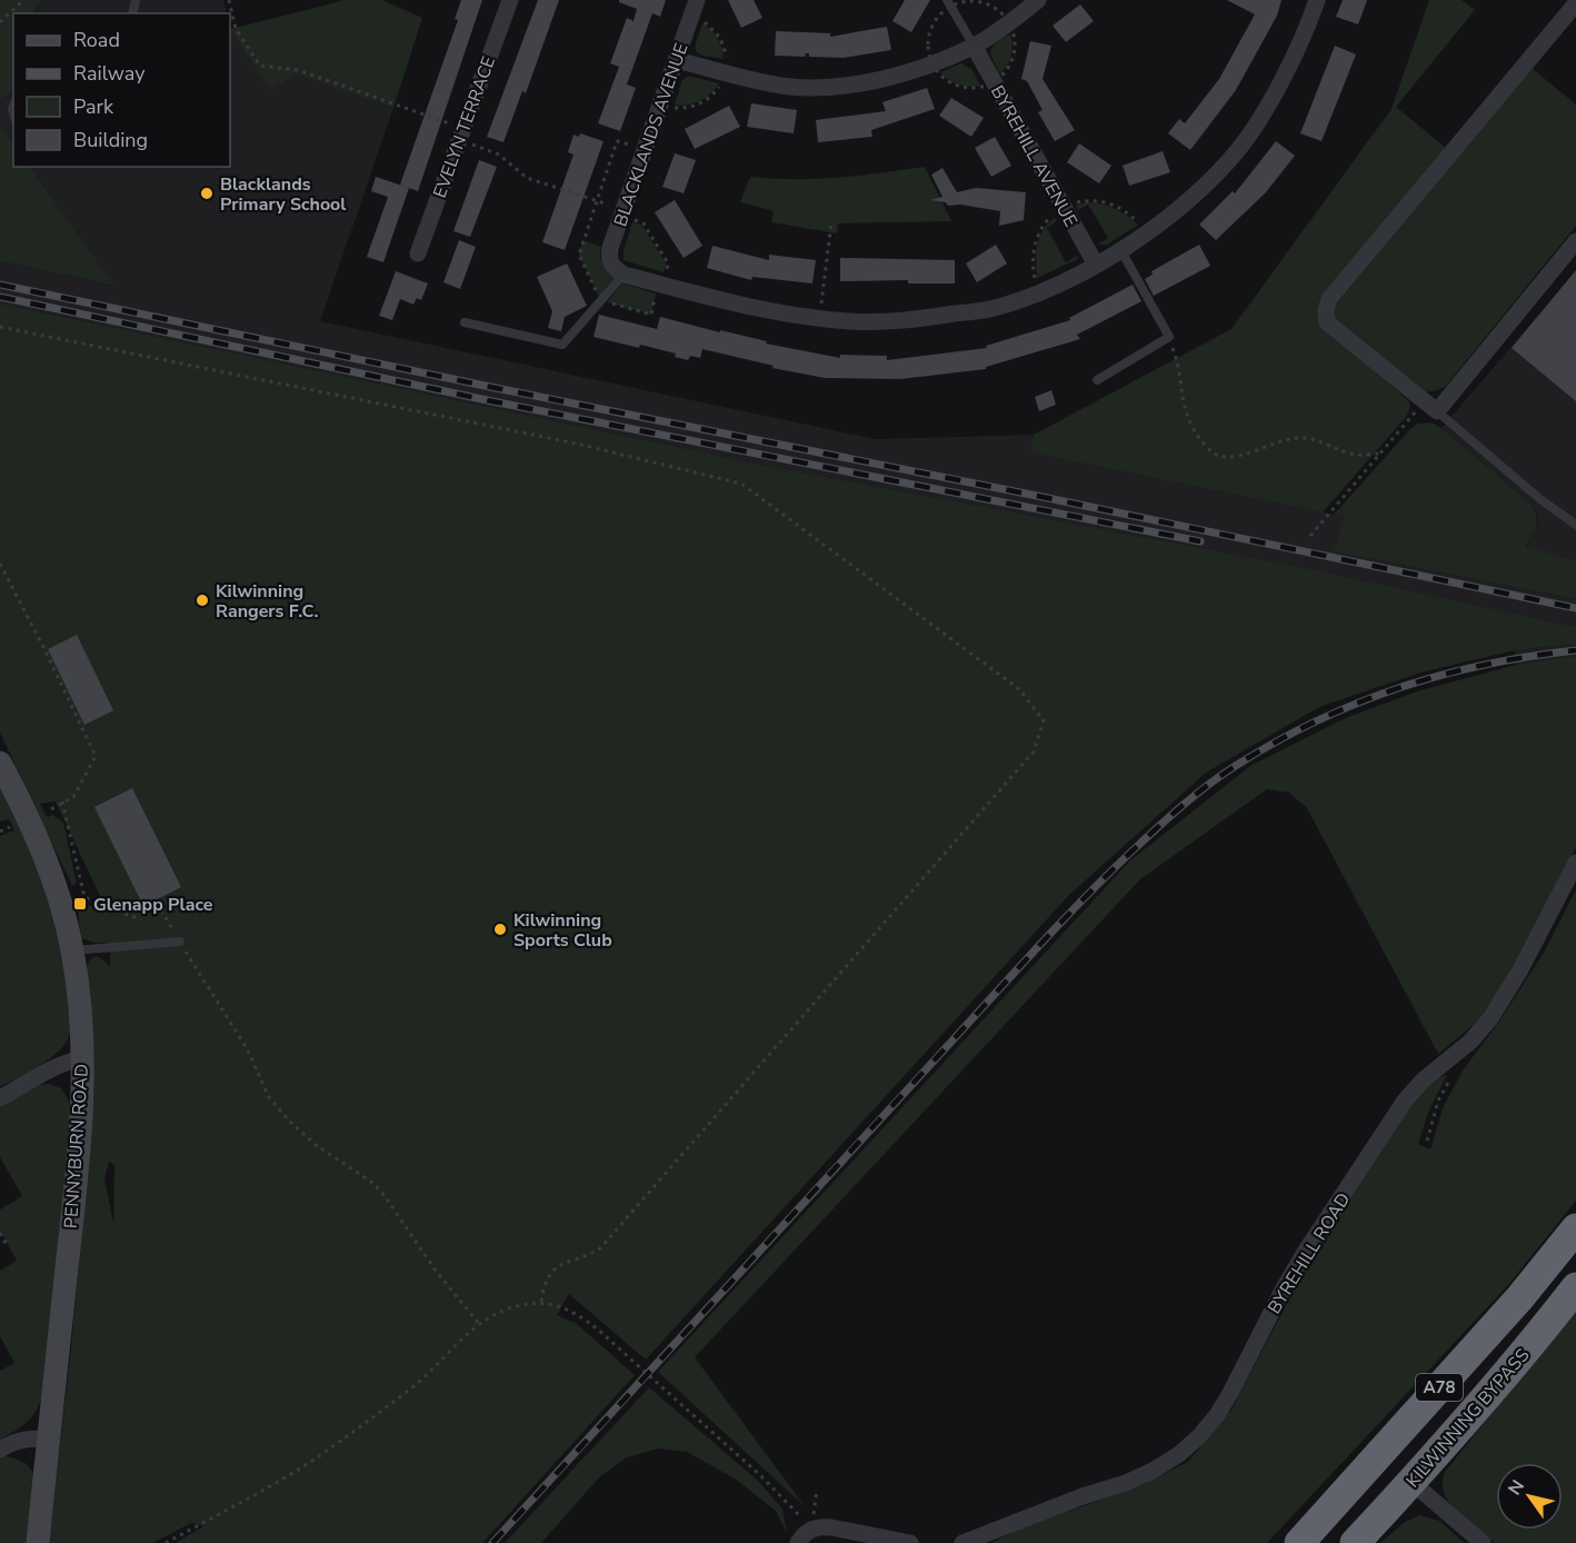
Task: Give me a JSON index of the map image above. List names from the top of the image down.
{
  "streets": {
    "highway": ["A78", "KILWINNING BYPASS"],
    "street": [
      "EVELYN TERRACE",
      "BLACKLANDS AVENUE",
      "BYREHILL AVENUE",
      "PENNYBURN ROAD",
      "BYREHILL ROAD"
    ]
  },
  "places": {
    "other": ["Blacklands Primary School", "Kilwinning Rangers F.C.", "Kilwinning Sports Club"],
    "transit": ["Glenapp Place"]
  },
  "legend": [
    "Road",
    "Railway",
    "Park",
    "Building"
  ],
  "north": "top left"
}
